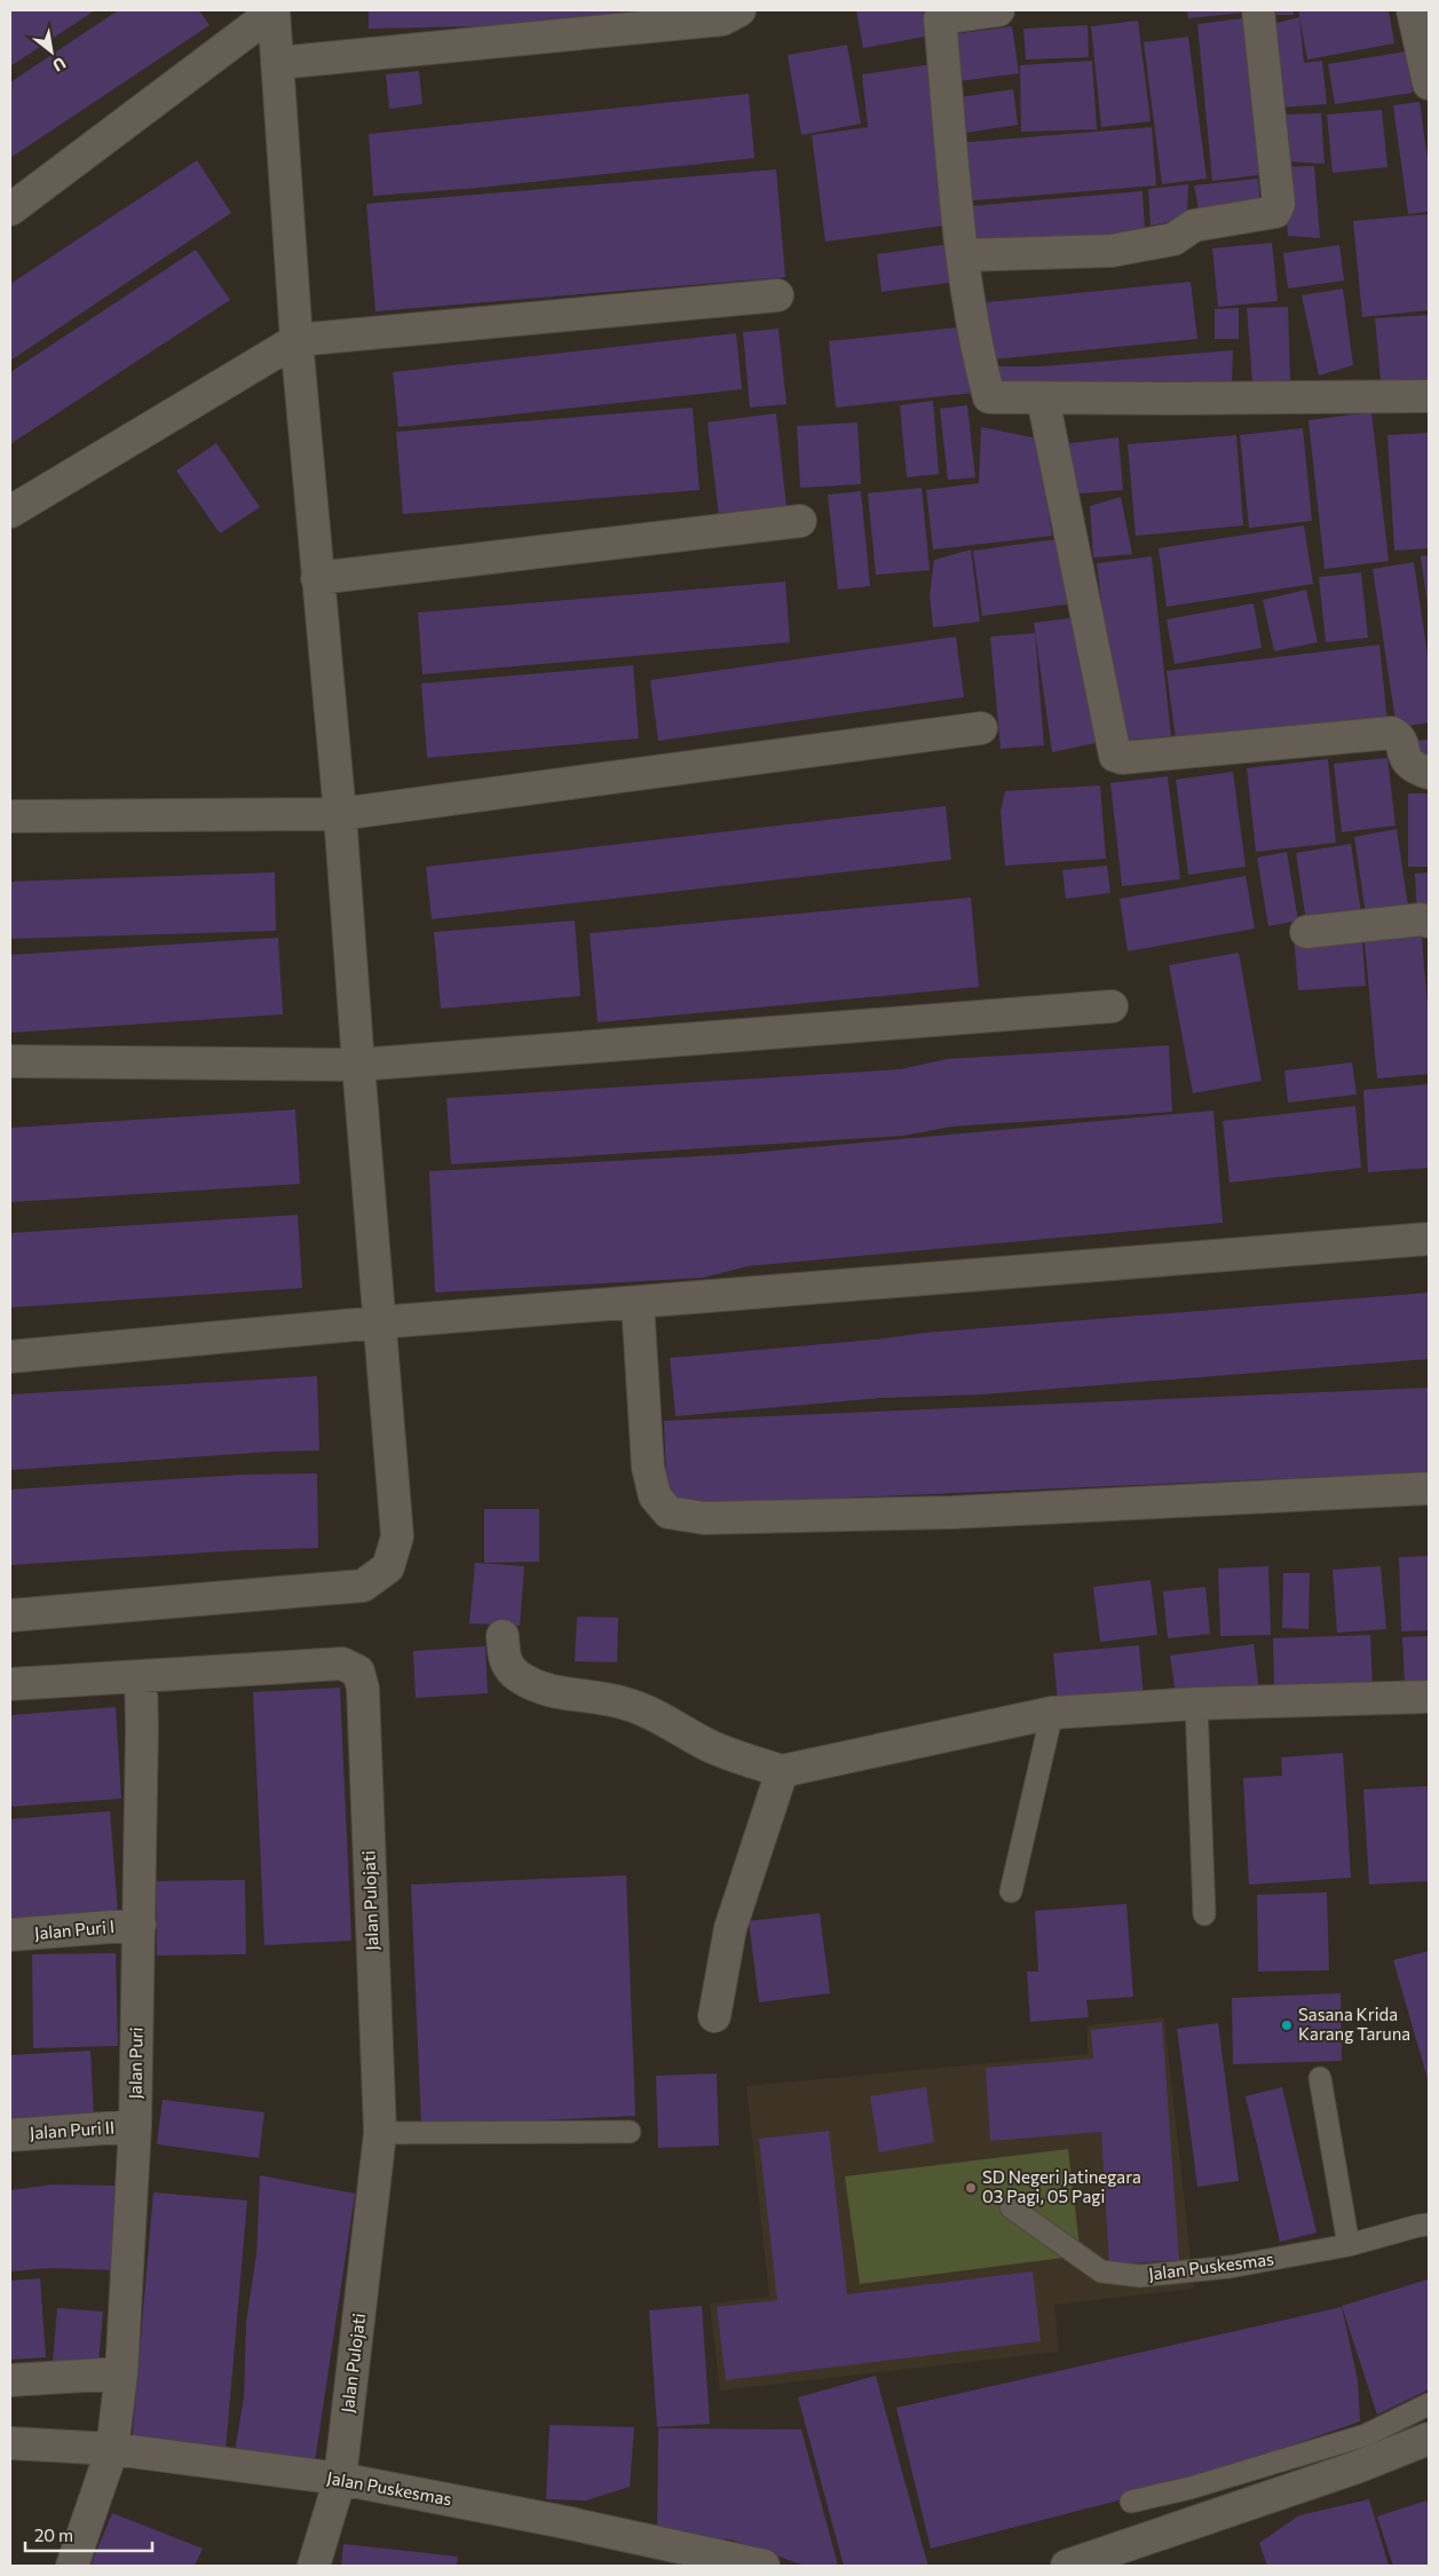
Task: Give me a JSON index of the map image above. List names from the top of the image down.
{
  "streets": {
    "street": [
      "Jalan Pulojati",
      "Jalan Puri I",
      "Jalan Puri",
      "Jalan Puri II",
      "Jalan Puskesmas"
    ]
  },
  "crossings": [
    ["Jalan Pulojati", "Jalan Puri"],
    ["Jalan Pulojati", "Jalan Puskesmas"],
    ["Jalan Puri I", "Jalan Puri"],
    ["Jalan Puri", "Jalan Puri II"],
    ["Jalan Puri", "Jalan Puskesmas"]
  ],
  "places": ["Sasana Krida Karang Taruna", "SD Negeri Jatinegara 03 Pagi, 05 Pagi"],
  "scale_bar": "20 m",
  "north": "bottom right"
}
